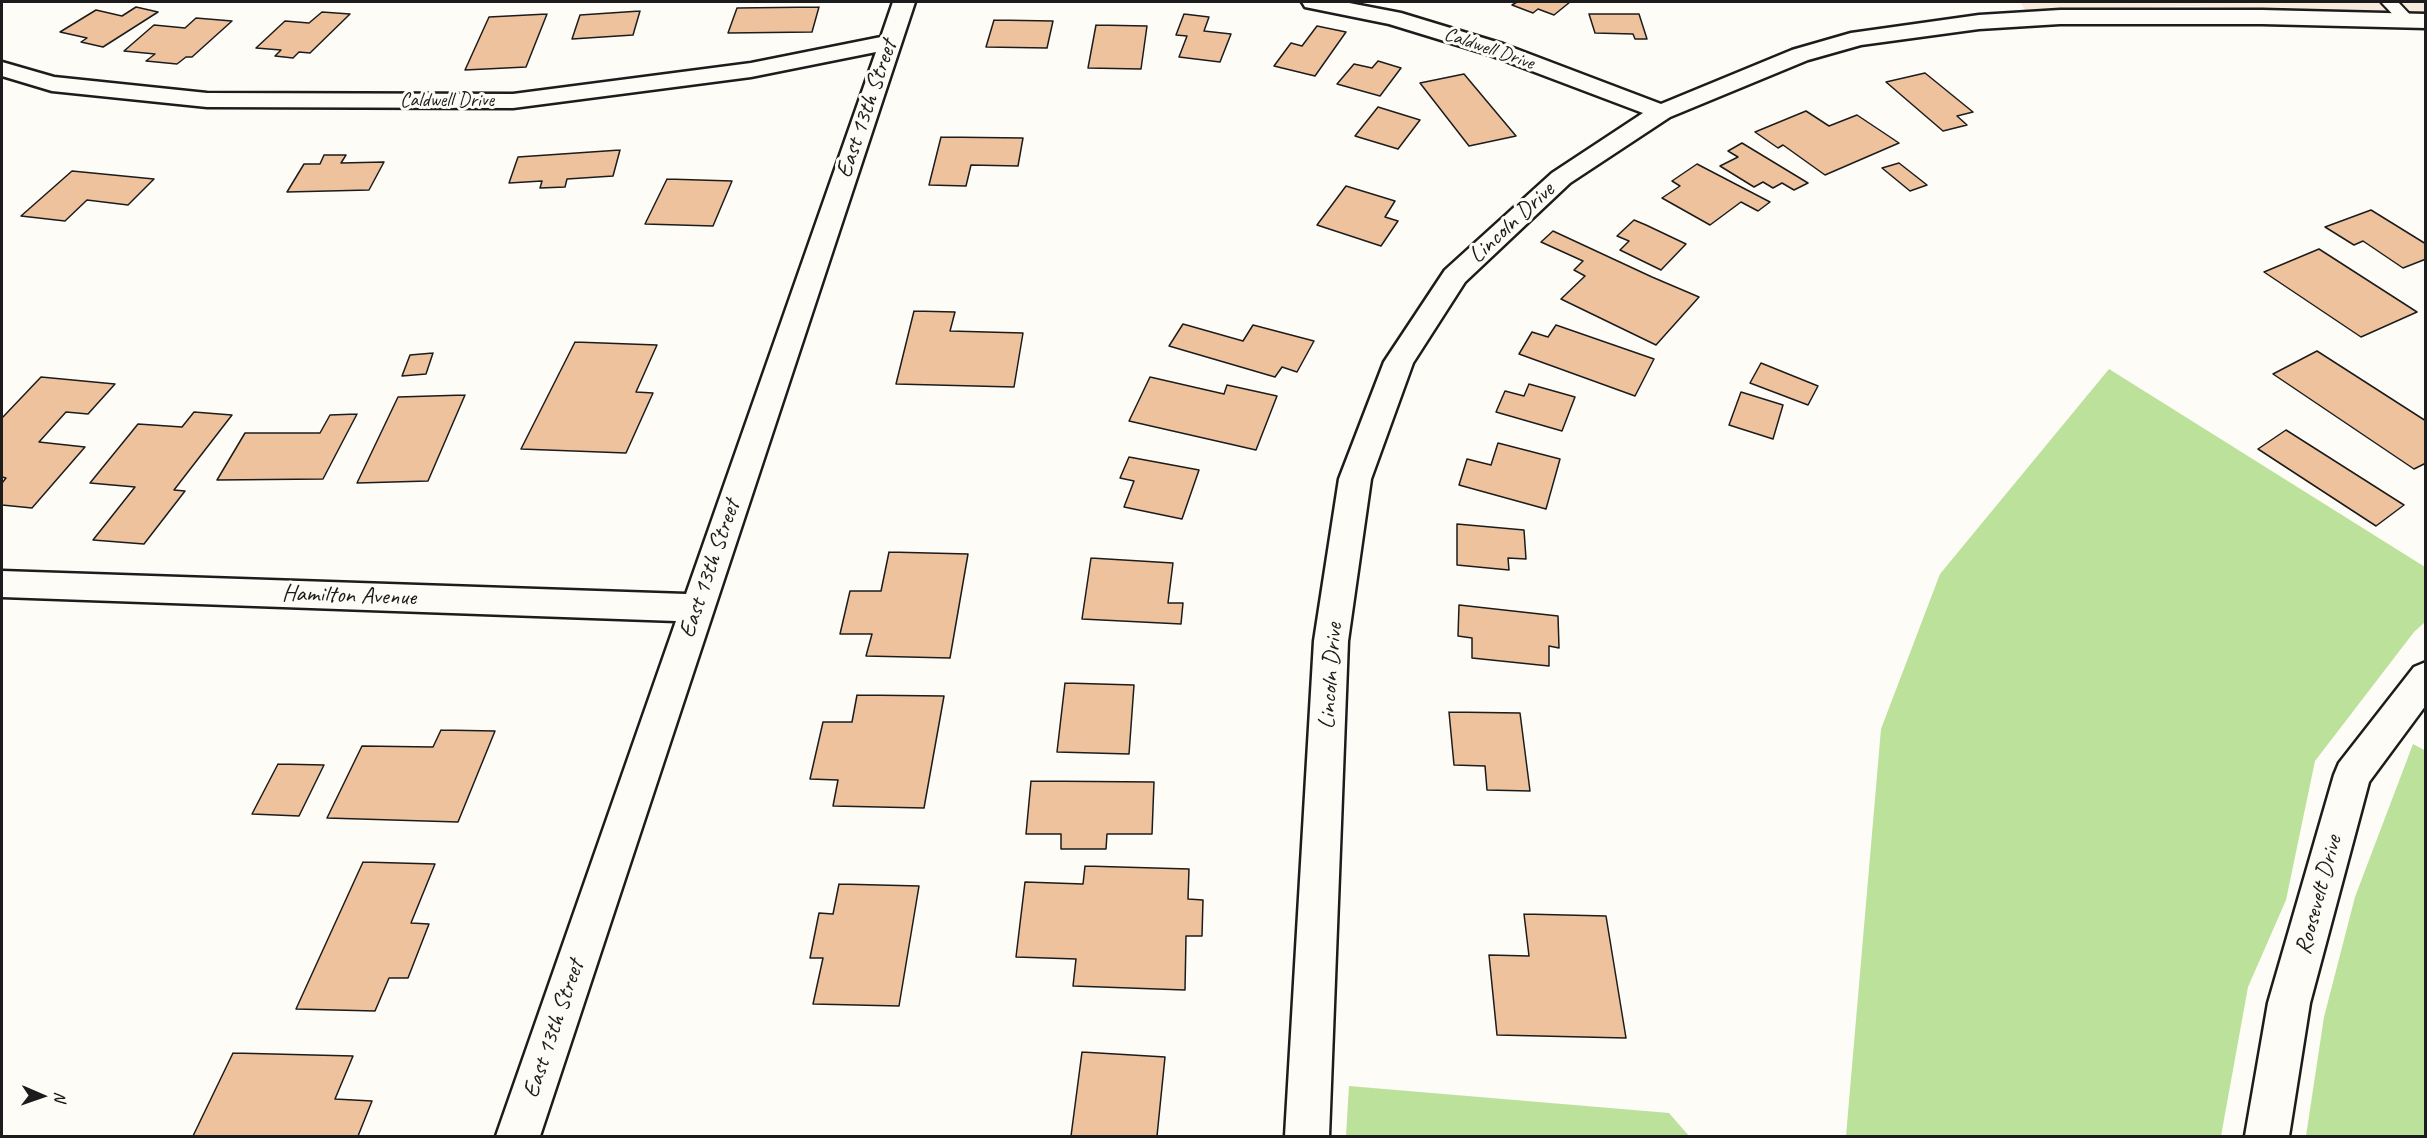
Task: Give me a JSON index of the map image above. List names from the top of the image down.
{
  "streets": {
    "street": [
      "Caldwell Drive",
      "East 13th Street",
      "Lincoln Drive",
      "Hamilton Avenue",
      "Roosevelt Drive"
    ]
  },
  "crossings": [
    ["Caldwell Drive", "East 13th Street"],
    ["Caldwell Drive", "Lincoln Drive"],
    ["East 13th Street", "Hamilton Avenue"]
  ],
  "north": "right"
}
